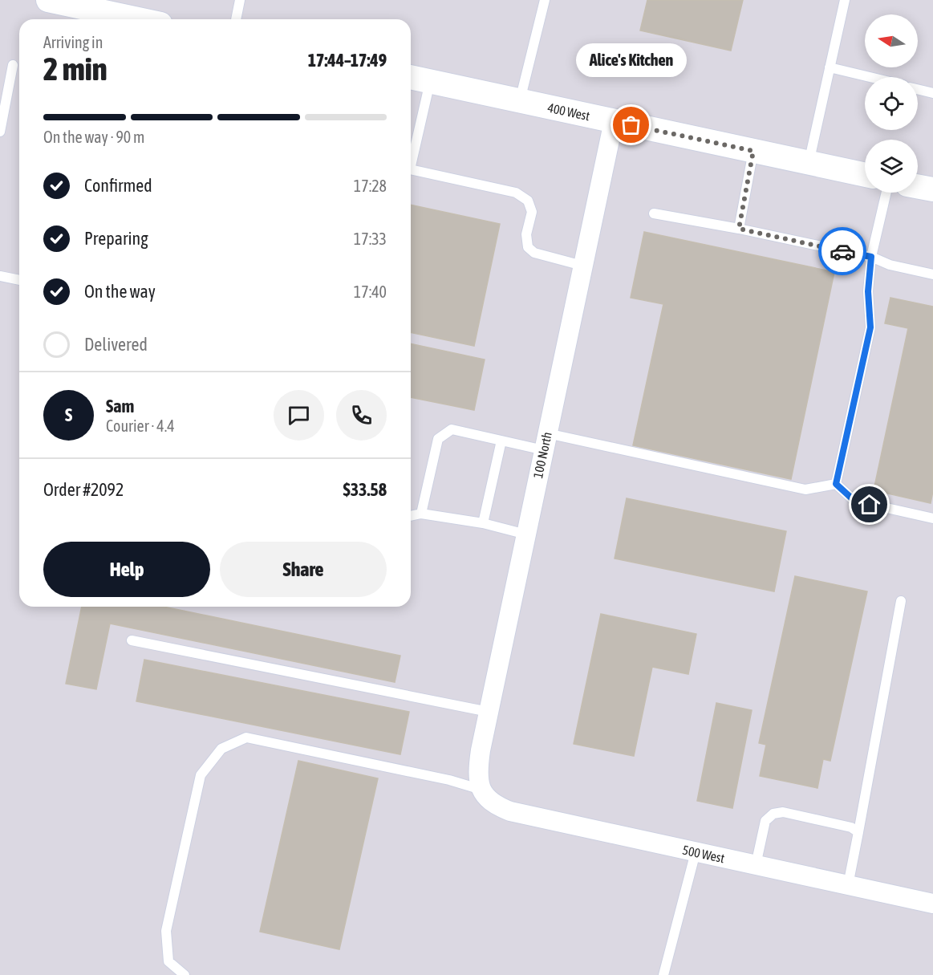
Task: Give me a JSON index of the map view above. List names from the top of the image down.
{
  "streets": {
    "street": ["400 West", "100 North", "500 West"]
  },
  "crossings": [
    ["400 West", "100 North"],
    ["100 North", "500 West"]
  ],
  "places": ["Alice's Kitchen"],
  "north": "left",
  "page": {
    "heading": ["2 min", "Arriving in", "17:44–17:49"],
    "panel": [
      "Sam",
      "Courier · 4.4",
      "Order #2092",
      "$33.58"
    ],
    "bubble": "Alice's Kitchen",
    "bar": "On the way · 90 m",
    "list": [
      ["Confirmed", "17:28"],
      ["Preparing", "17:33"],
      ["On the way", "17:40"],
      "Delivered"
    ],
    "round": "S",
    "buttons": ["Help", "Share"]
  }
}
